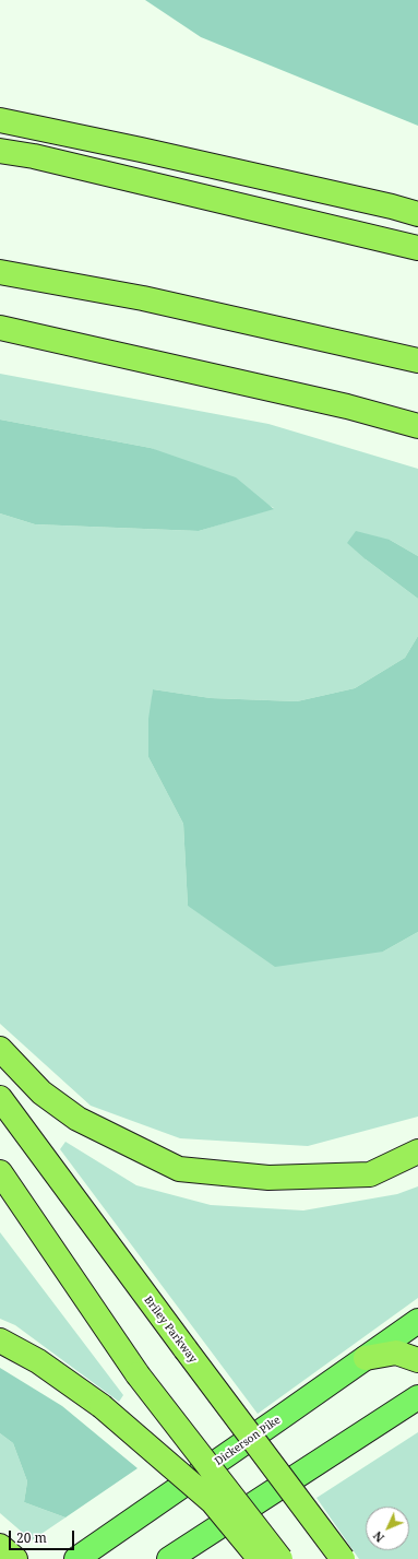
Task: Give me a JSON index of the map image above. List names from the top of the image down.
{
  "streets": {
    "highway": ["Briley Parkway"],
    "main road": ["Dickerson Pike"]
  },
  "scale_bar": "20 m",
  "north": "bottom left"
}
